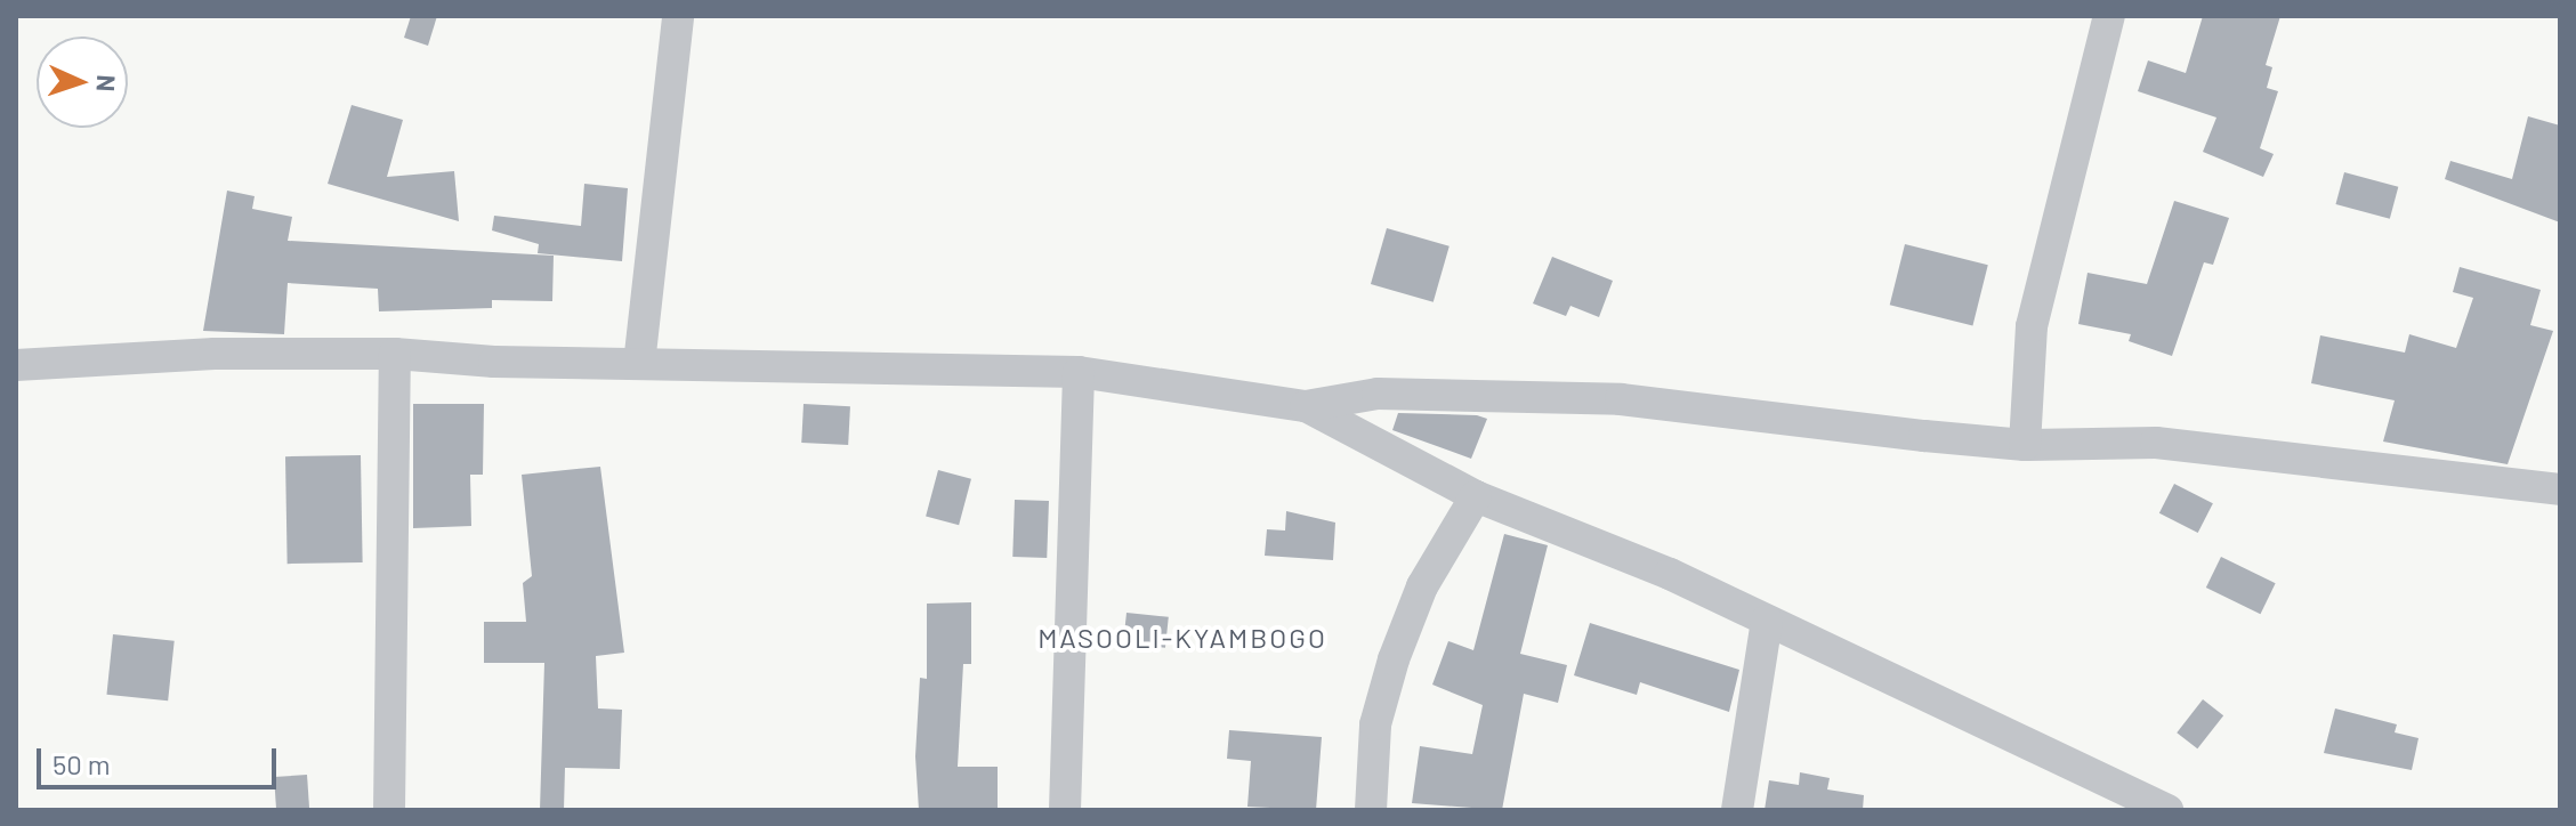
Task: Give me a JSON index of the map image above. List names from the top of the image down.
{
  "districts": ["MASOOLI-KYAMBOGO"],
  "scale_bar": "50 m",
  "north": "right"
}
